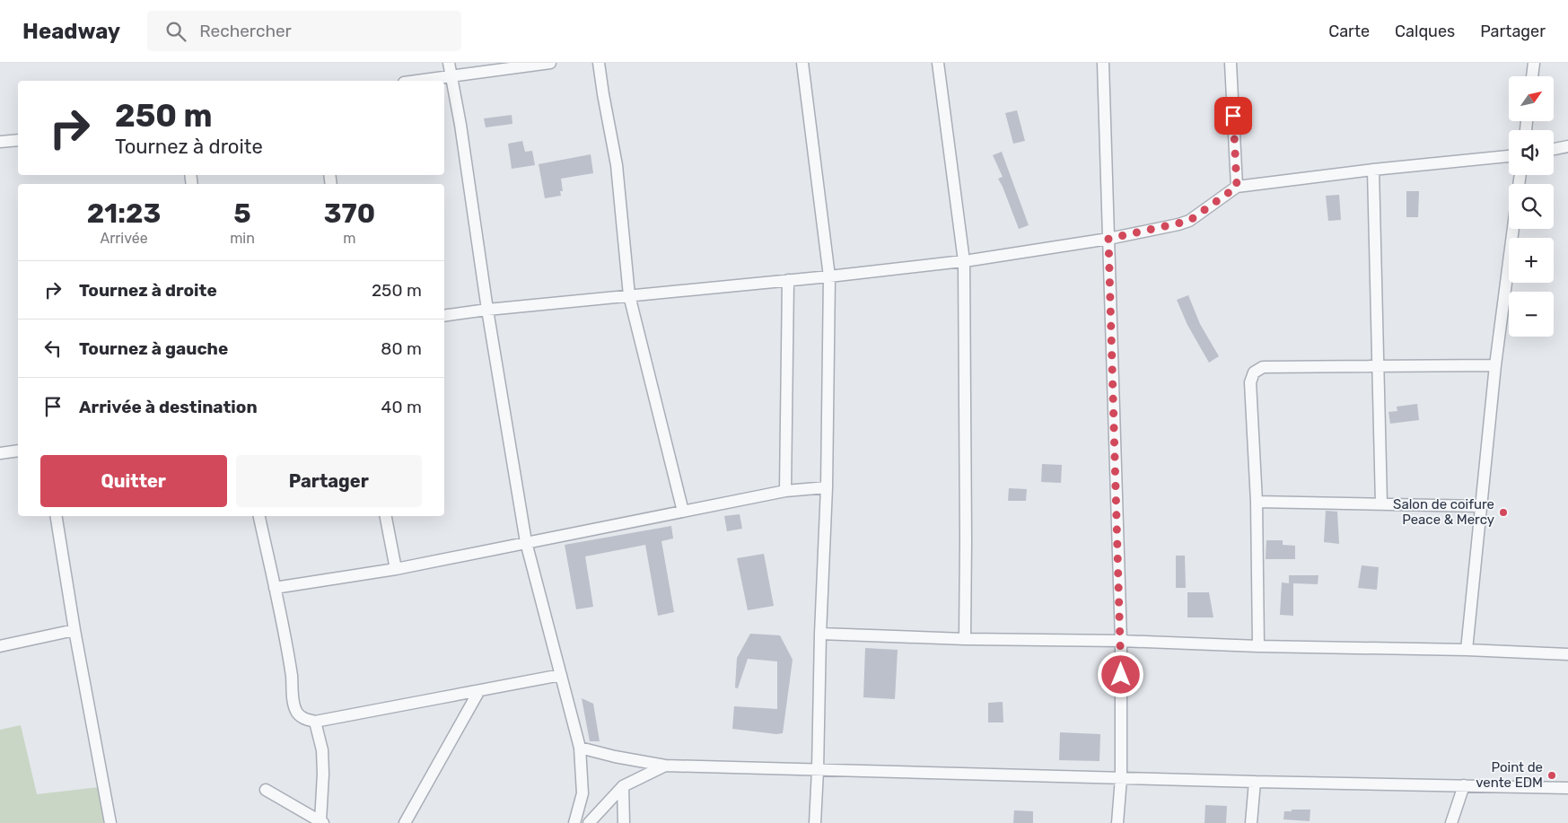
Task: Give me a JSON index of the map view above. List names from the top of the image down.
{
  "places": ["Salon de coifure Peace & Mercy", "Point de vente EDM"],
  "north": "top right",
  "page": {
    "header": "Headway",
    "search": "Rechercher",
    "nav": ["Carte", "Calques", "Partager"],
    "map_buttons": ["+", "−"],
    "turn": ["250 m", "Tournez à droite"],
    "eta": [
      "21:23",
      "Arrivée",
      "5",
      "min",
      "370",
      "m"
    ],
    "list": [
      {
        "name": "Tournez à droite",
        "value": "250 m"
      },
      {
        "name": "Tournez à gauche",
        "value": "80 m"
      },
      {
        "name": "Arrivée à destination",
        "value": "40 m"
      }
    ],
    "buttons": ["Quitter", "Partager"]
  }
}
